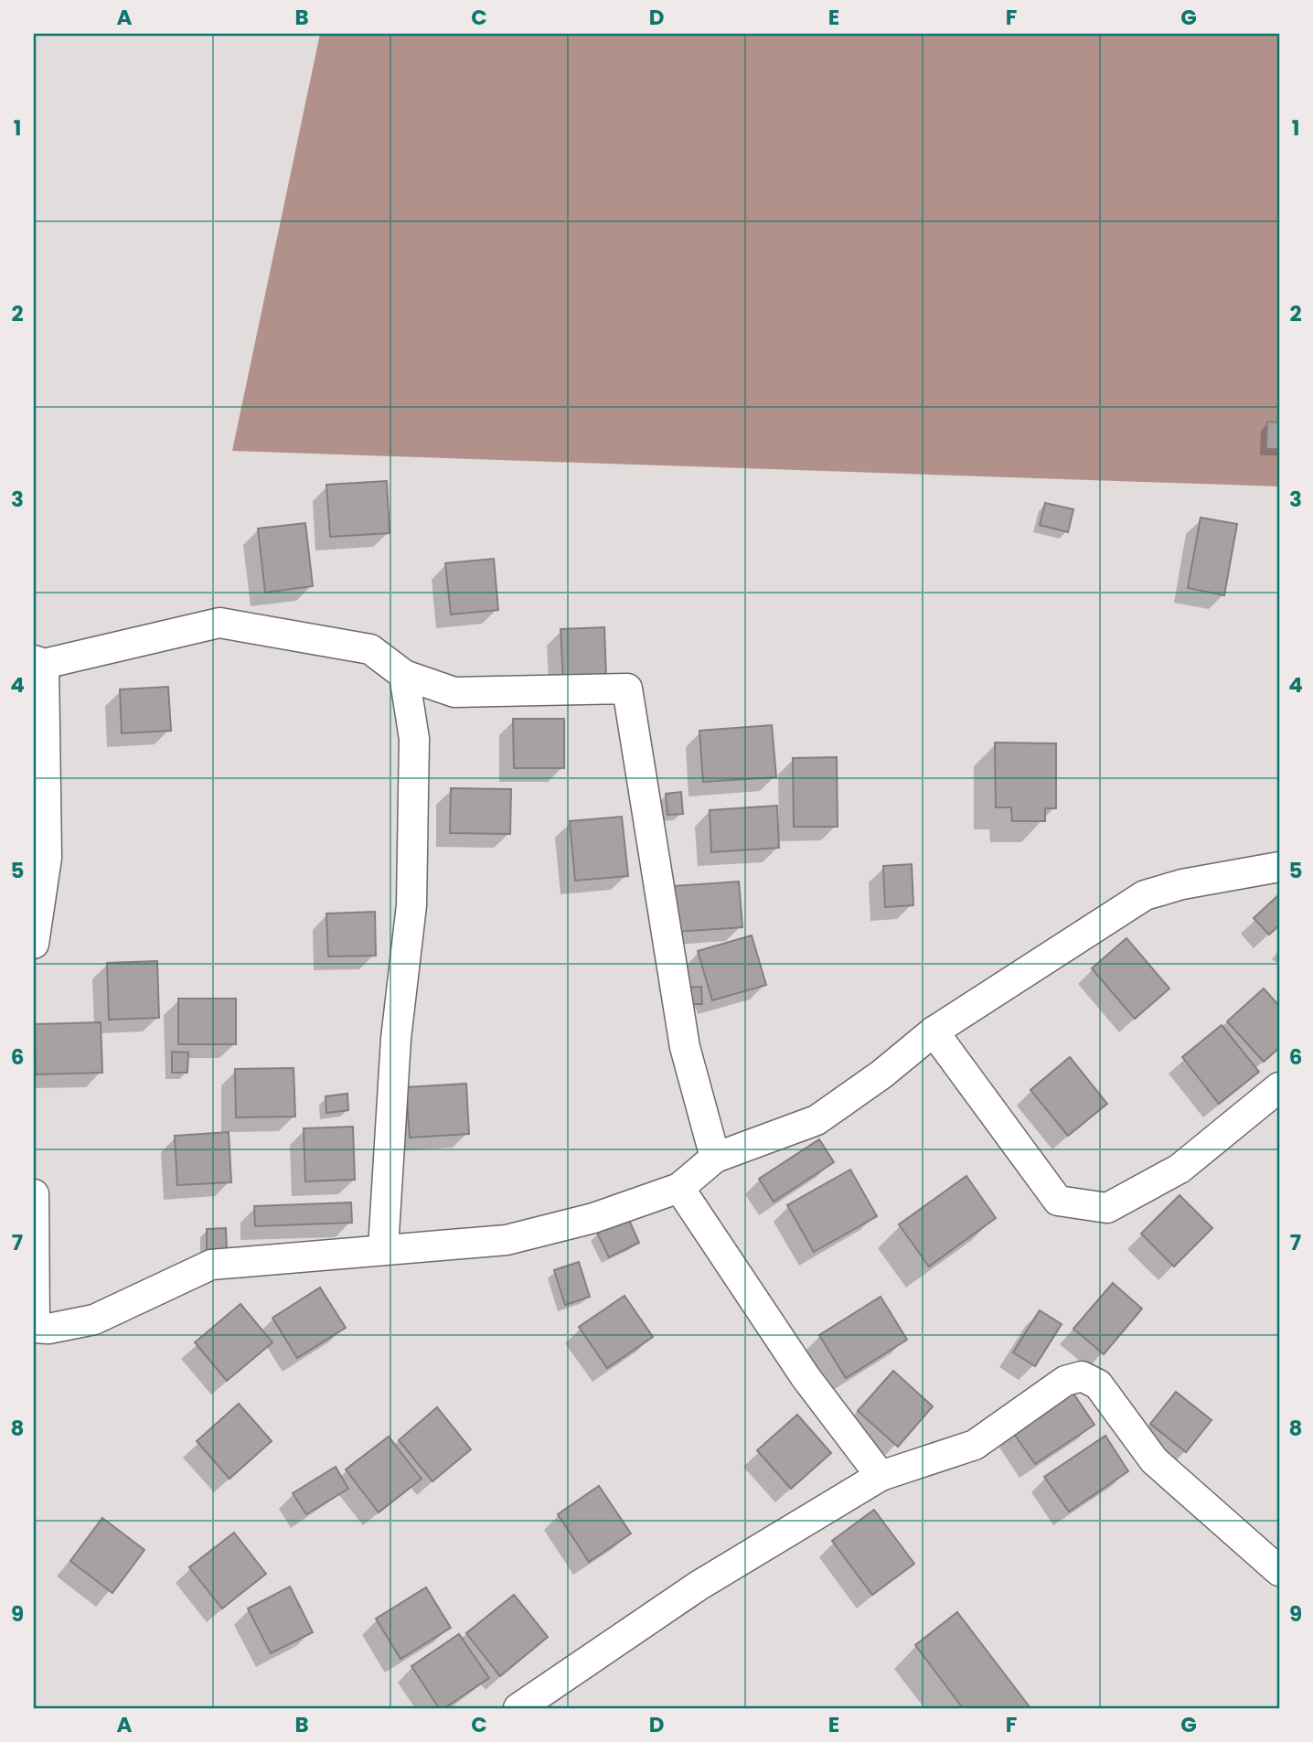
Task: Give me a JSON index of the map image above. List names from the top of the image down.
{
  "grid": {
    "columns": [
      "A",
      "B",
      "C",
      "D",
      "E",
      "F",
      "G"
    ],
    "rows": [
      "1",
      "2",
      "3",
      "4",
      "5",
      "6",
      "7",
      "8",
      "9"
    ]
  }
}
